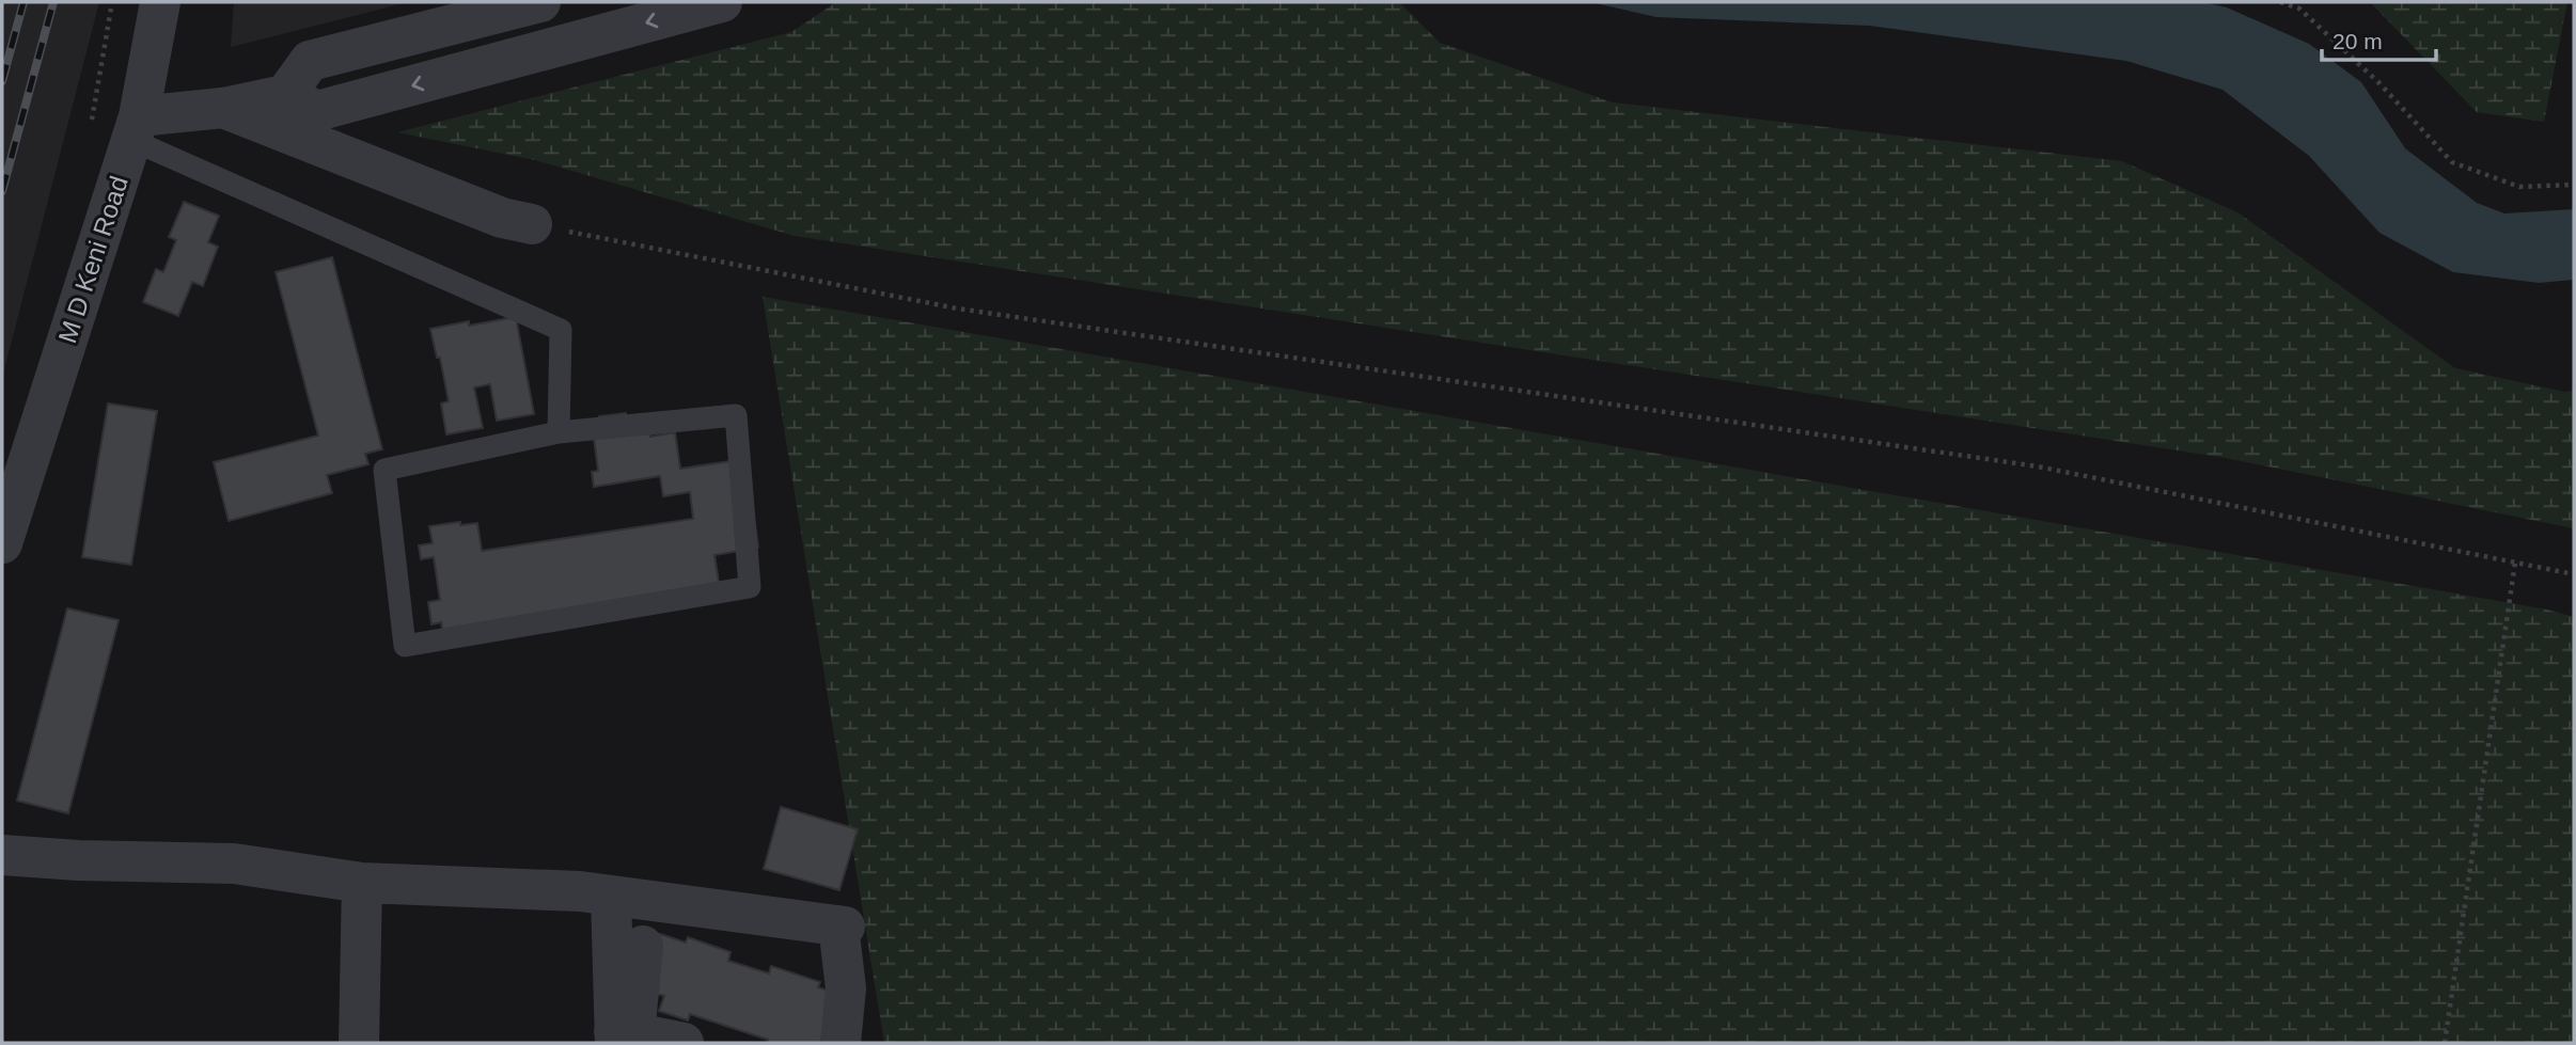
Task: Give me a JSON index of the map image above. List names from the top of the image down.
{
  "streets": {
    "street": ["M D Keni Road"]
  },
  "scale_bar": "20 m"
}
